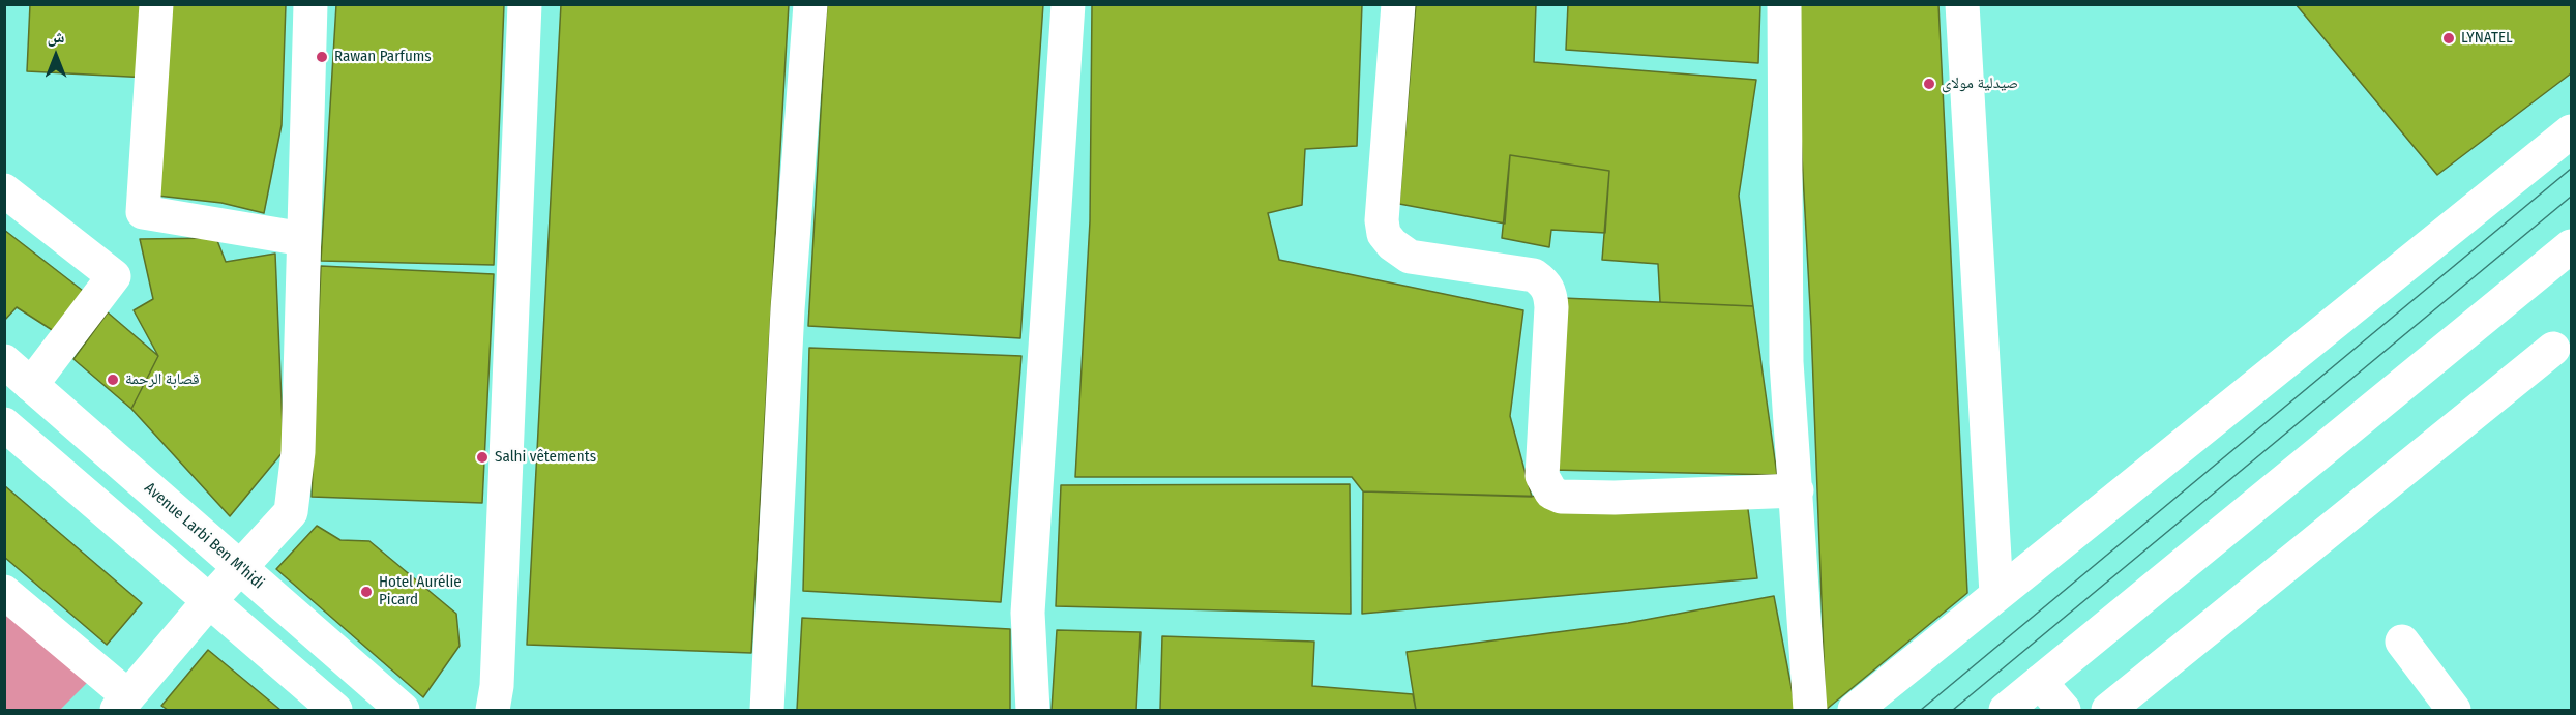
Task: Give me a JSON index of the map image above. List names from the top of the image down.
{
  "streets": {
    "street": ["Avenue Larbi Ben M'hidi"]
  },
  "places": [
    "LYNATEL",
    "Rawan Parfums",
    "صيدلية مولاى",
    "قصابة الرحمة",
    "Salhi vêtements",
    "Hotel Aurélie Picard"
  ],
  "north": "top"
}
